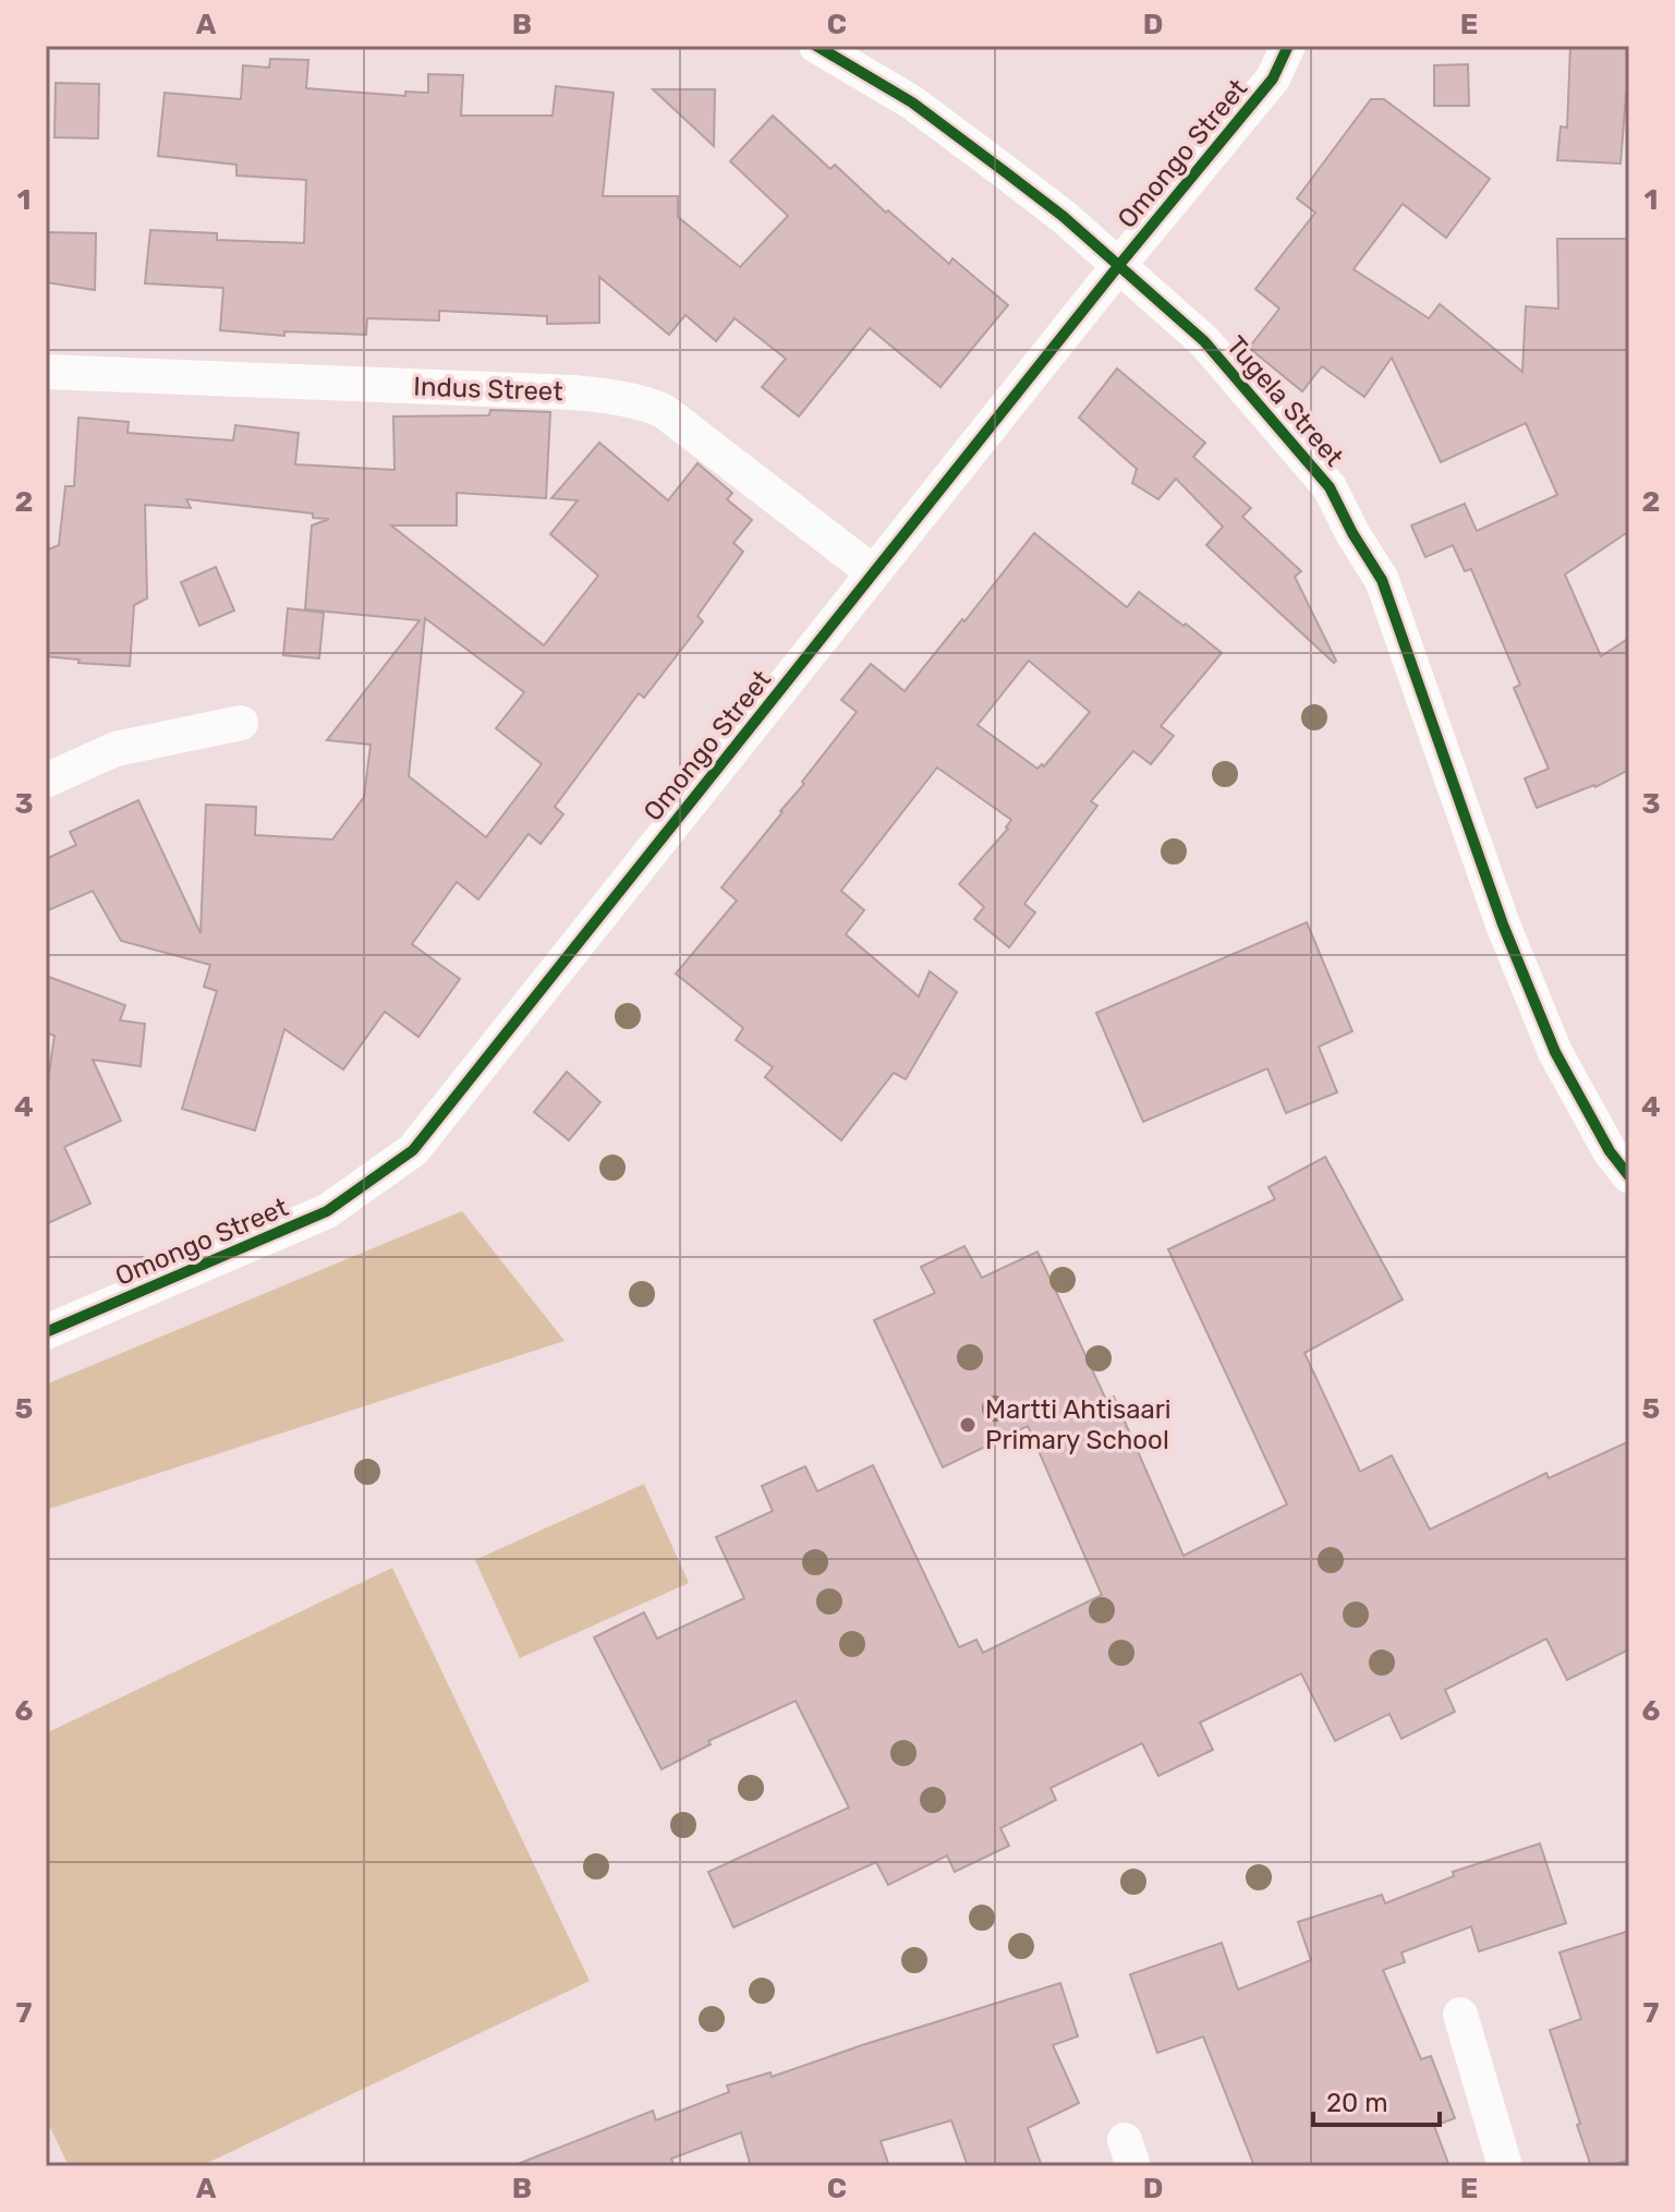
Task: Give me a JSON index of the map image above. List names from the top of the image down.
{
  "streets": {
    "street": ["Omongo Street", "Indus Street", "Tugela Street"]
  },
  "crossings": [
    ["Omongo Street", "Indus Street"],
    ["Omongo Street", "Tugela Street"]
  ],
  "places": ["Martti Ahtisaari Primary School"],
  "scale_bar": "20 m",
  "grid": {
    "columns": [
      "A",
      "B",
      "C",
      "D",
      "E"
    ],
    "rows": [
      "1",
      "2",
      "3",
      "4",
      "5",
      "6",
      "7"
    ]
  }
}
